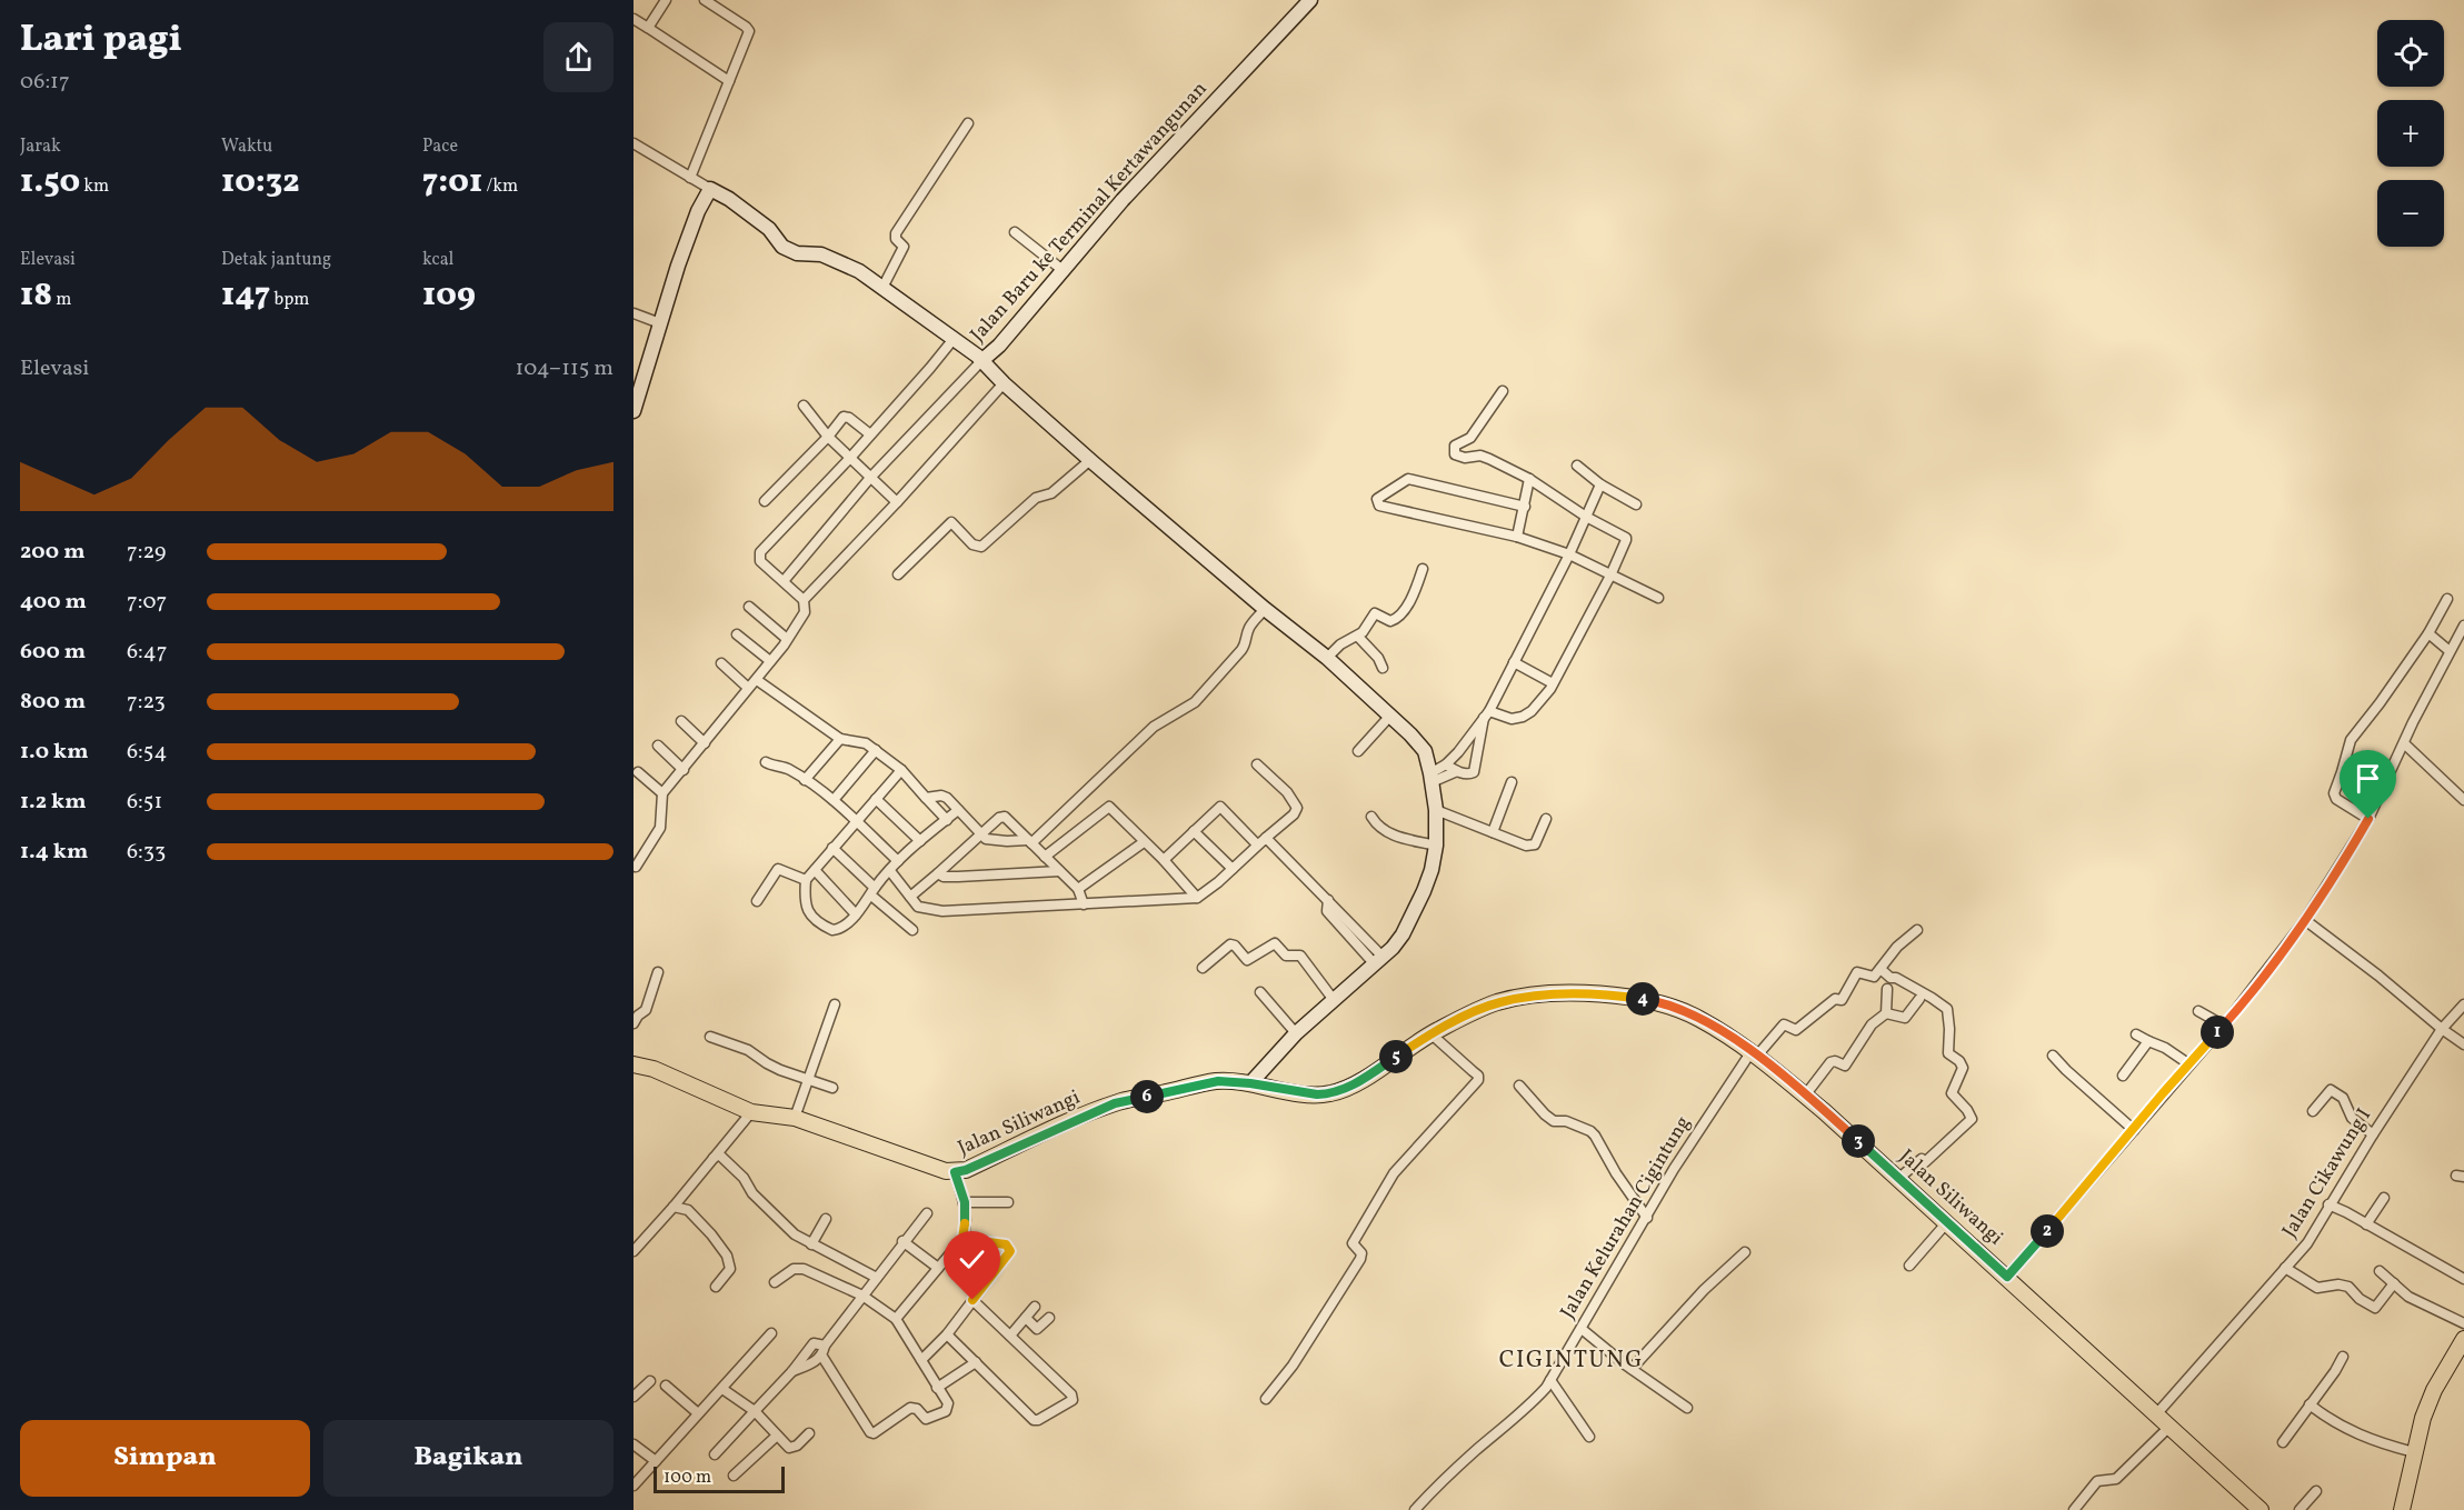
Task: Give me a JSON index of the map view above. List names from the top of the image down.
{
  "streets": {
    "main road": ["Jalan Baru ke Terminal Kertawangunan", "Jalan Siliwangi"],
    "street": ["Jalan Cikawung I", "Jalan Kelurahan Cigintung"]
  },
  "crossings": [
    ["Jalan Siliwangi", "Jalan Cikawung I"],
    ["Jalan Siliwangi", "Jalan Kelurahan Cigintung"]
  ],
  "districts": ["CIGINTUNG"],
  "scale_bar": "100 m",
  "page": {
    "heading": ["Lari pagi", "06:17"],
    "map_buttons": ["+", "−"],
    "stats": [
      ["Jarak", "1.50 km"],
      ["Waktu", "10:32"],
      ["Pace", "7:01 /km"],
      ["Elevasi", "18 m"],
      ["Detak jantung", "147 bpm"],
      ["kcal", "109"]
    ],
    "chart": ["Elevasi", "104–115 m"],
    "list": [
      {
        "name": "200 m",
        "note": "7:29"
      },
      {
        "name": "400 m",
        "note": "7:07"
      },
      {
        "name": "600 m",
        "note": "6:47"
      },
      {
        "name": "800 m",
        "note": "7:23"
      },
      {
        "name": "1.0 km",
        "note": "6:54"
      },
      {
        "name": "1.2 km",
        "note": "6:51"
      },
      {
        "name": "1.4 km",
        "note": "6:33"
      }
    ],
    "pins": [
      "4",
      "1",
      "5",
      "6",
      "3",
      "2"
    ],
    "buttons": ["Simpan", "Bagikan"],
    "scale": "100 m"
  }
}
